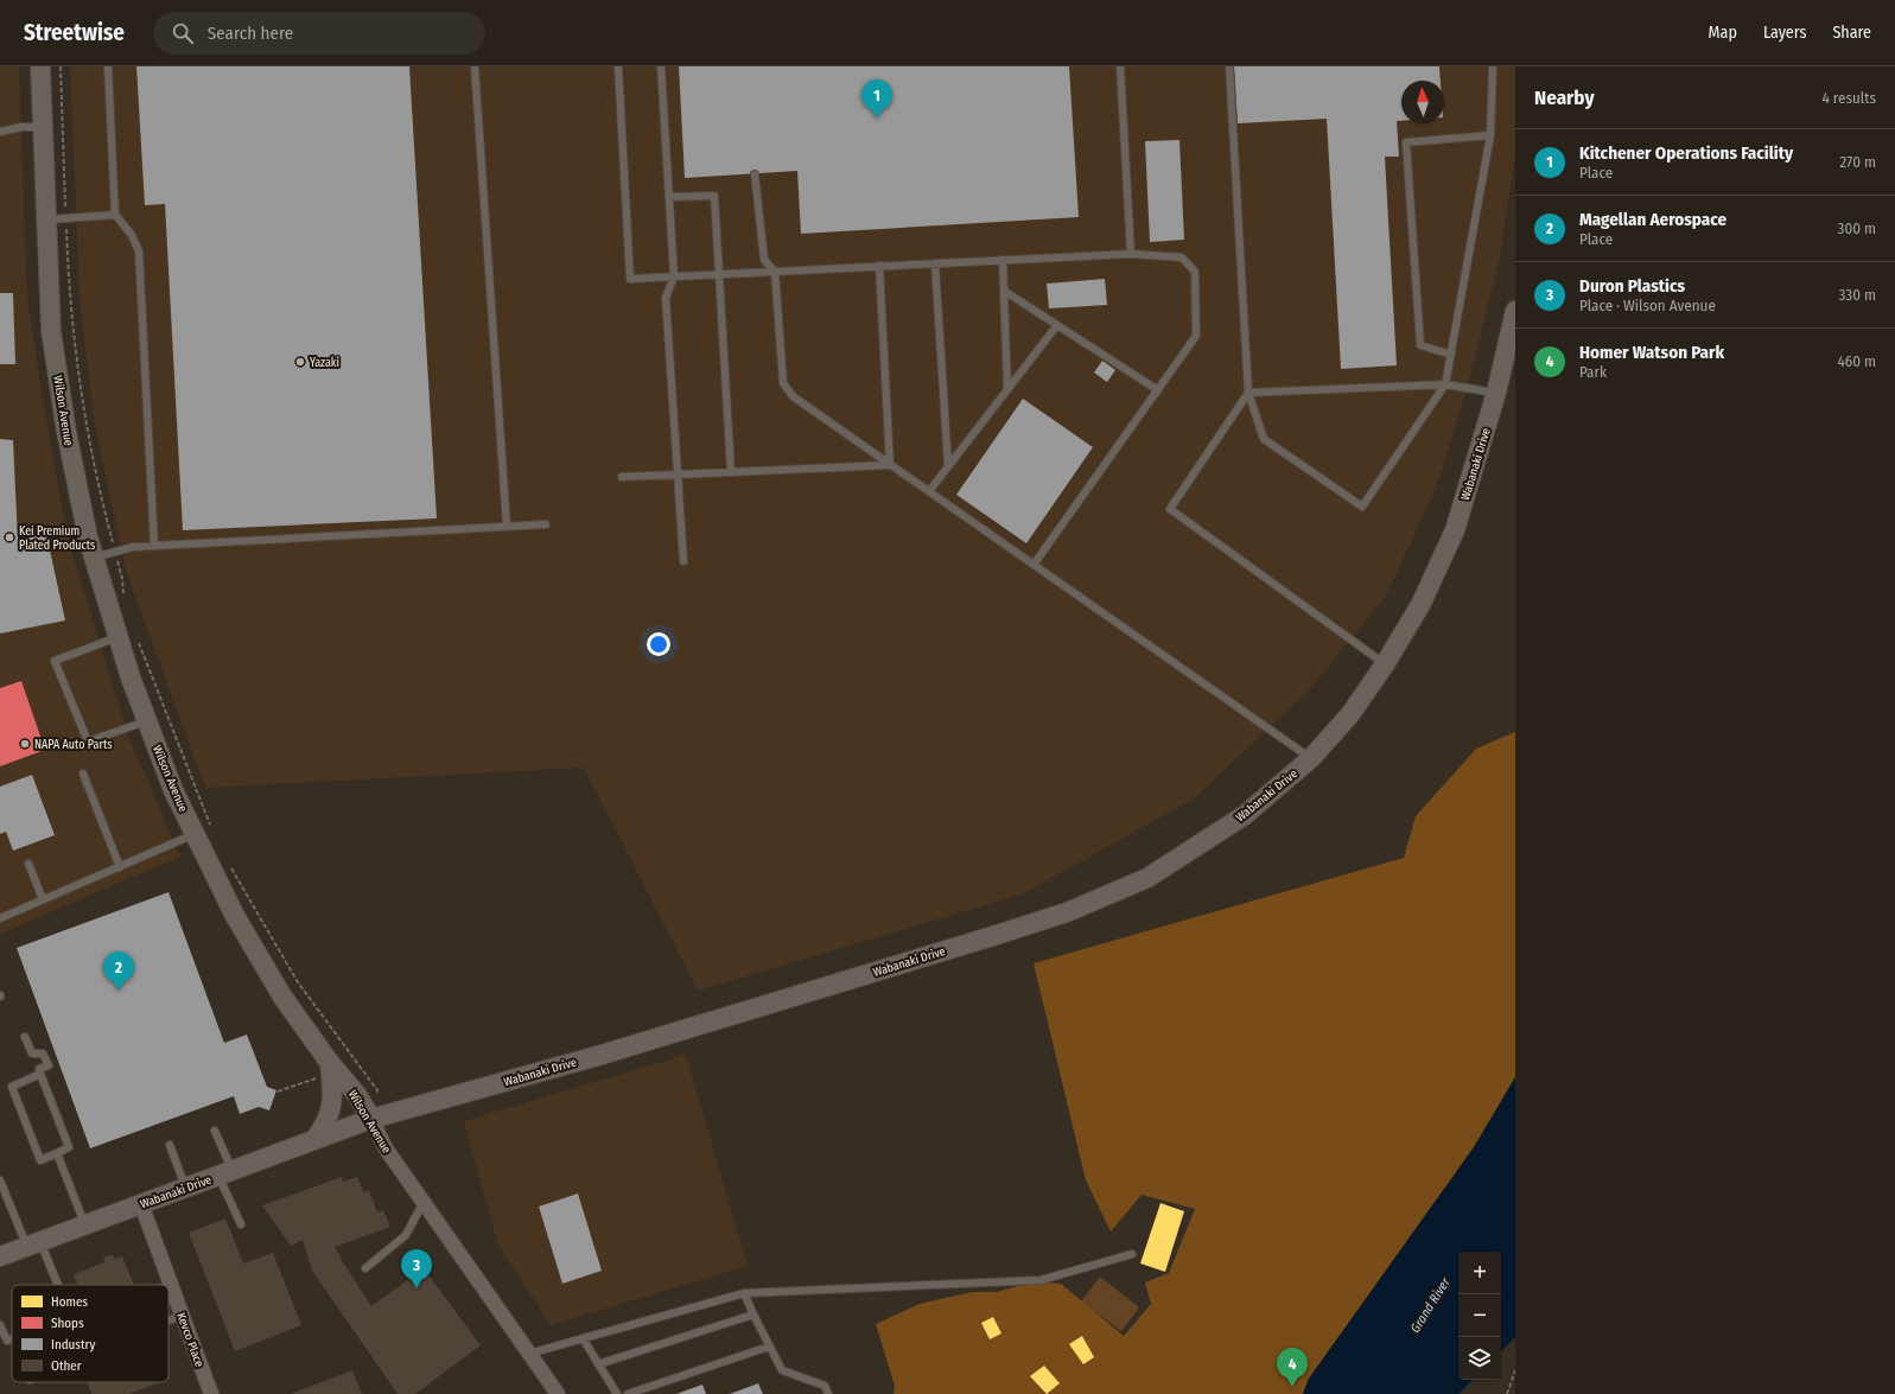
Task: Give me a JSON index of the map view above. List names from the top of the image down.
{
  "streets": {
    "street": ["Wilson Avenue", "Wabanaki Drive", "Kevco Place"]
  },
  "crossings": [
    ["Wilson Avenue", "Wabanaki Drive"],
    ["Wabanaki Drive", "Kevco Place"]
  ],
  "water": ["Grand River"],
  "places": ["Yazaki", "Kei Premium Plated Products", "NAPA Auto Parts"],
  "legend": [
    "Homes",
    "Shops",
    "Industry",
    "Other"
  ],
  "north": "top",
  "page": {
    "header": "Streetwise",
    "search": "Search here",
    "nav": ["Map", "Layers", "Share"],
    "heading": ["Nearby", "4 results"],
    "pins": [
      "1",
      "2",
      "3",
      "4"
    ],
    "list": [
      {
        "mark": "1",
        "name": "Kitchener Operations Facility",
        "note": "Place",
        "value": "270 m"
      },
      {
        "mark": "2",
        "name": "Magellan Aerospace",
        "note": "Place",
        "value": "300 m"
      },
      {
        "mark": "3",
        "name": "Duron Plastics",
        "note": "Place · Wilson Avenue",
        "value": "330 m"
      },
      {
        "mark": "4",
        "name": "Homer Watson Park",
        "note": "Park",
        "value": "460 m"
      }
    ],
    "map_buttons": ["+", "−"]
  }
}
